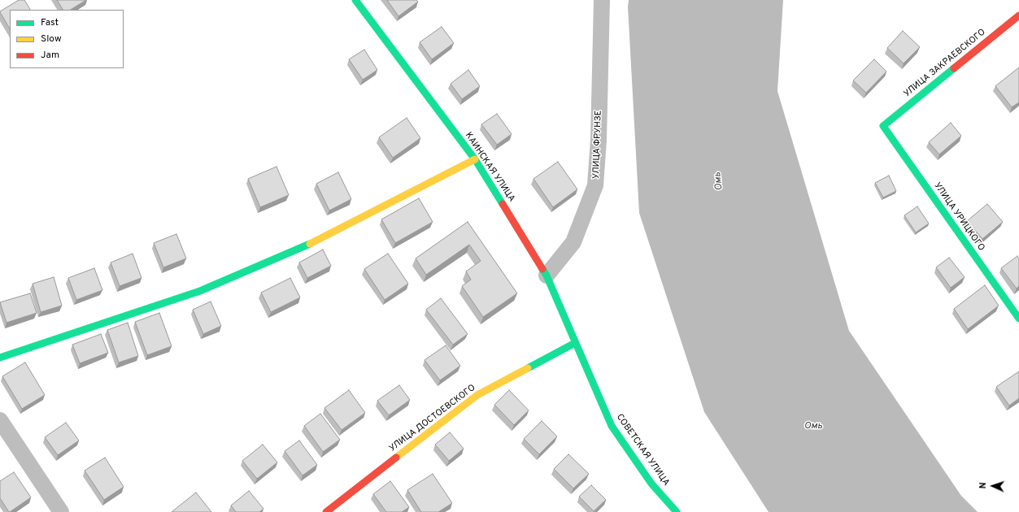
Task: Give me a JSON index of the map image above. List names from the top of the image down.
{
  "streets": {
    "street": [
      "УЛИЦА ЗАКРАЕВСКОГО",
      "УЛИЦА ФРУНЗЕ",
      "КАИНСКАЯ УЛИЦА",
      "УЛИЦА УРИЦКОГО",
      "УЛИЦА ДОСТОЕВСКОГО",
      "СОВЕТСКАЯ УЛИЦА"
    ]
  },
  "crossings": [
    ["УЛИЦА ЗАКРАЕВСКОГО", "УЛИЦА УРИЦКОГО"],
    ["УЛИЦА ФРУНЗЕ", "КАИНСКАЯ УЛИЦА"],
    ["КАИНСКАЯ УЛИЦА", "УЛИЦА ДОСТОЕВСКОГО"],
    ["КАИНСКАЯ УЛИЦА", "СОВЕТСКАЯ УЛИЦА"],
    ["УЛИЦА ДОСТОЕВСКОГО", "СОВЕТСКАЯ УЛИЦА"]
  ],
  "water": ["Омь"],
  "legend": ["Fast", "Slow", "Jam"],
  "north": "left"
}
